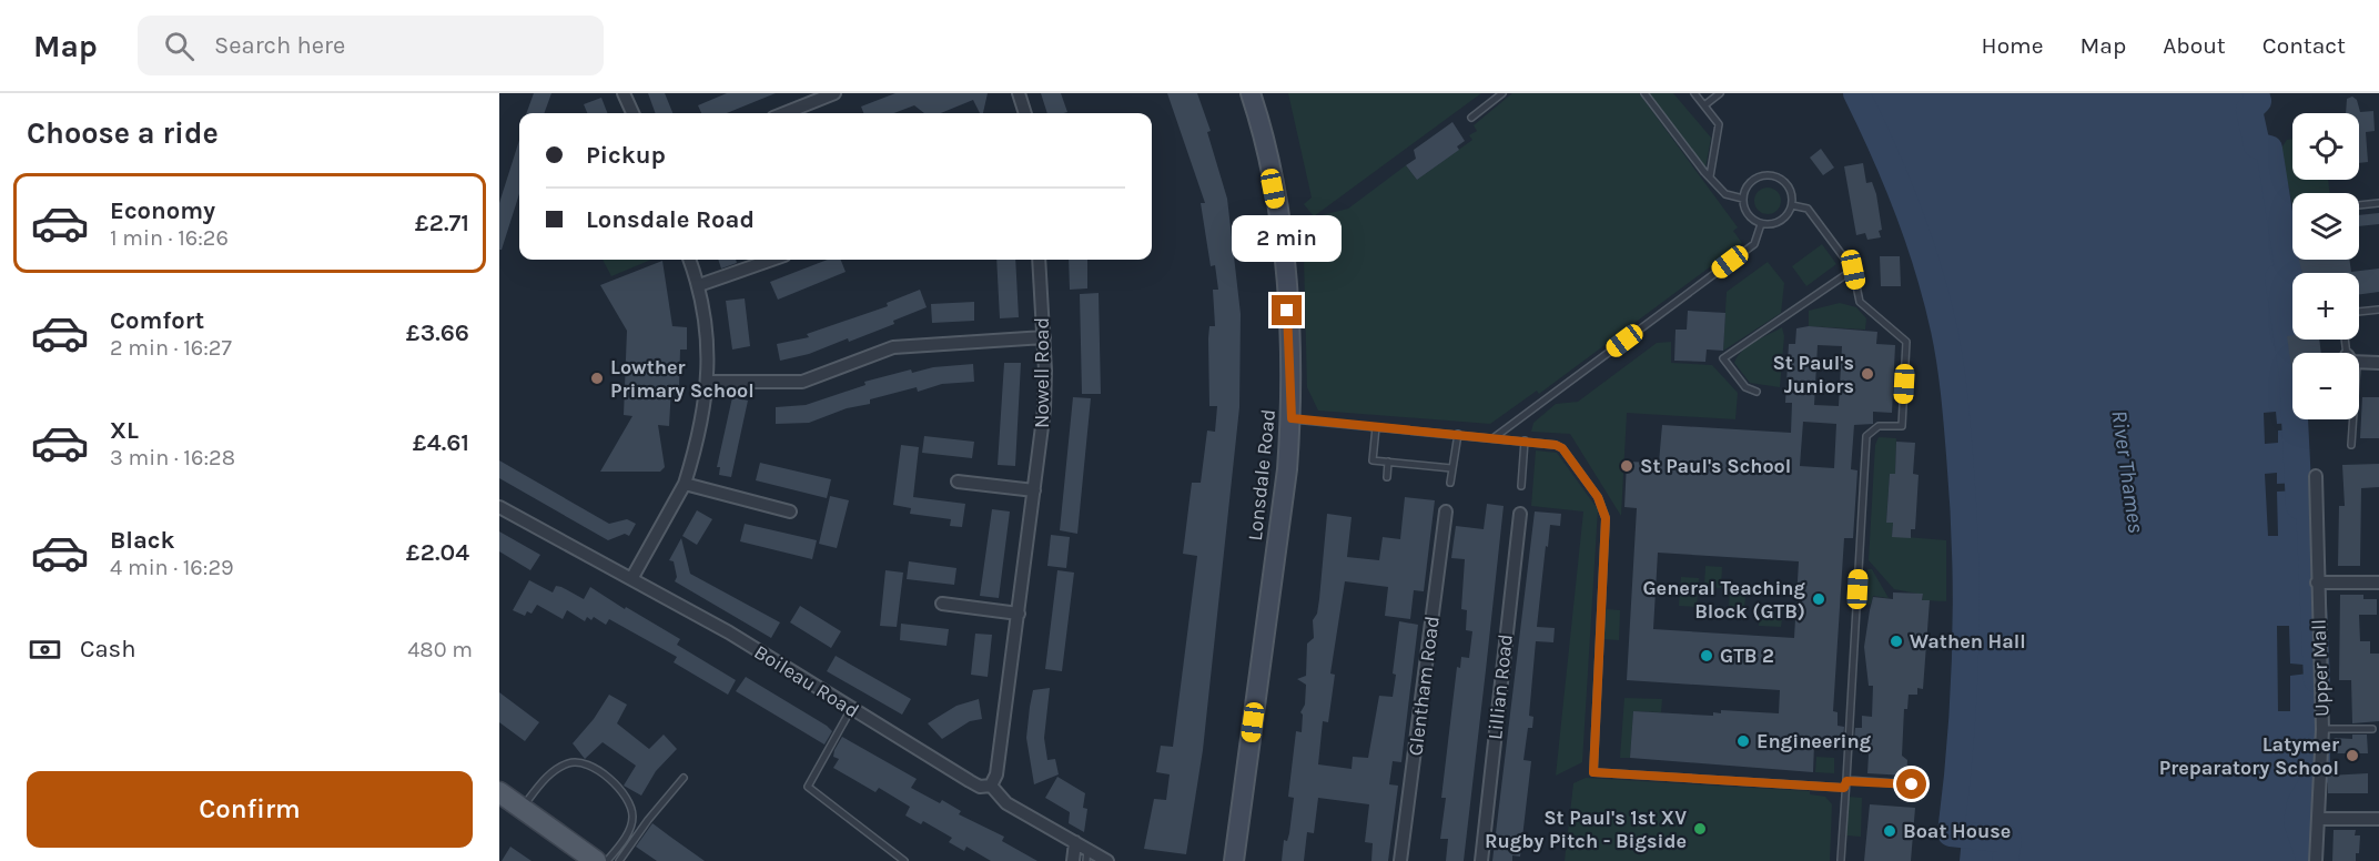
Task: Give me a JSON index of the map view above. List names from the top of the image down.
{
  "streets": {
    "main road": ["Lonsdale Road"],
    "street": [
      "Nowell Road",
      "Upper Mall",
      "Boileau Road",
      "Glentham Road",
      "Lillian Road"
    ]
  },
  "crossings": [
    ["Nowell Road", "Boileau Road"]
  ],
  "water": ["River Thames"],
  "places": [
    "St Paul's Juniors",
    "Lowther Primary School",
    "St Paul's School",
    "General Teaching Block (GTB)",
    "Wathen Hall",
    "GTB 2",
    "Engineering",
    "Latymer Preparatory School",
    "St Paul's 1st XV Rugby Pitch - Bigside",
    "Boat House"
  ],
  "page": {
    "header": "Map",
    "search": "Search here",
    "nav": [
      "Home",
      "Map",
      "About",
      "Contact"
    ],
    "heading": "Choose a ride",
    "map_buttons": ["+", "−"],
    "banner": ["Pickup", "Lonsdale Road"],
    "list": [
      {
        "name": "Economy",
        "note": "1 min · 16:26",
        "value": "£2.71"
      },
      {
        "name": "Comfort",
        "note": "2 min · 16:27",
        "value": "£3.66"
      },
      {
        "name": "XL",
        "note": "3 min · 16:28",
        "value": "£4.61"
      },
      {
        "name": "Black",
        "note": "4 min · 16:29",
        "value": "£2.04"
      }
    ],
    "bubble": "2 min",
    "pay": ["Cash", "480 m"],
    "buttons": "Confirm"
  }
}
